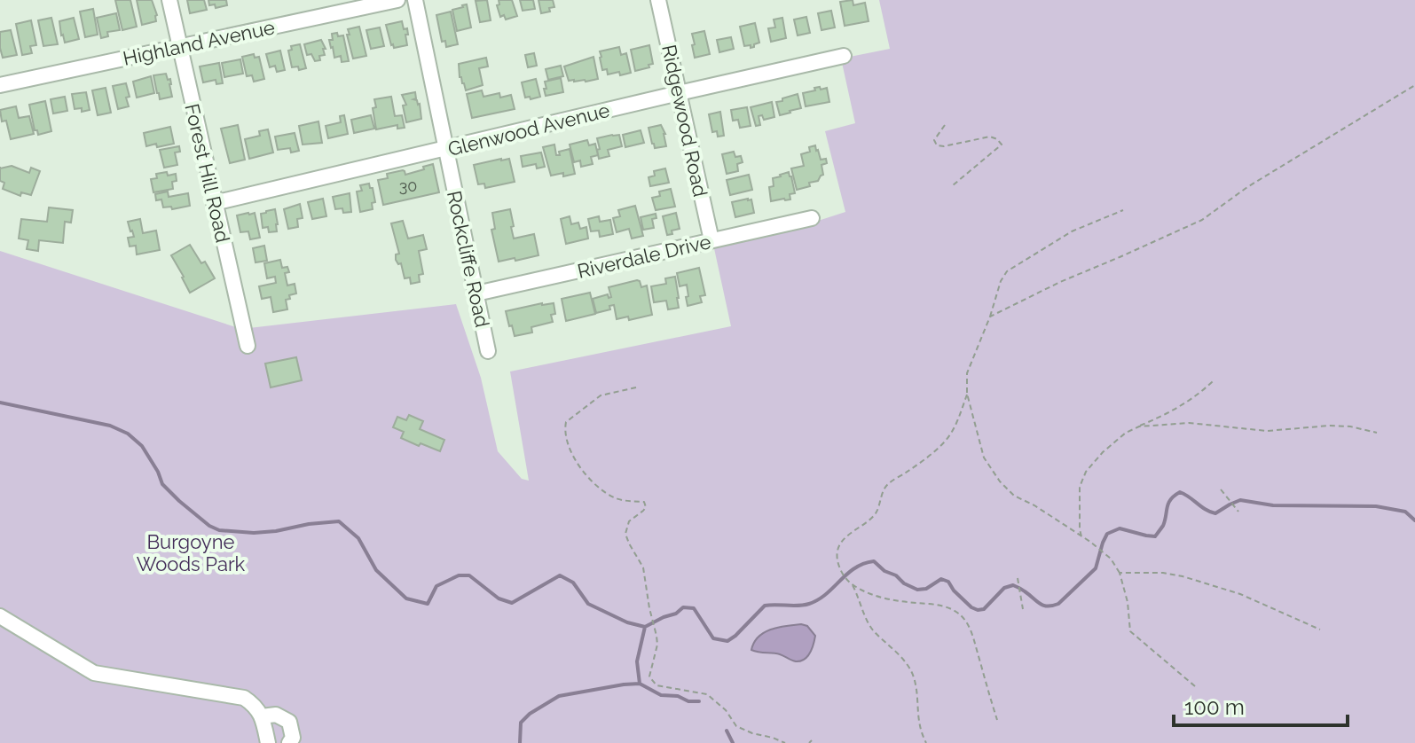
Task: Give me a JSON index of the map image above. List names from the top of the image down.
{
  "streets": {
    "street": [
      "Highland Avenue",
      "Ridgewood Road",
      "Glenwood Avenue",
      "Forest Hill Road",
      "Riverdale Drive",
      "Rockcliffe Road"
    ]
  },
  "crossings": [
    ["Highland Avenue", "Forest Hill Road"],
    ["Ridgewood Road", "Glenwood Avenue"],
    ["Ridgewood Road", "Riverdale Drive"],
    ["Glenwood Avenue", "Forest Hill Road"],
    ["Glenwood Avenue", "Rockcliffe Road"],
    ["Riverdale Drive", "Rockcliffe Road"]
  ],
  "parks": ["Burgoyne Woods Park"],
  "house_numbers": ["30"],
  "scale_bar": "100 m"
}
